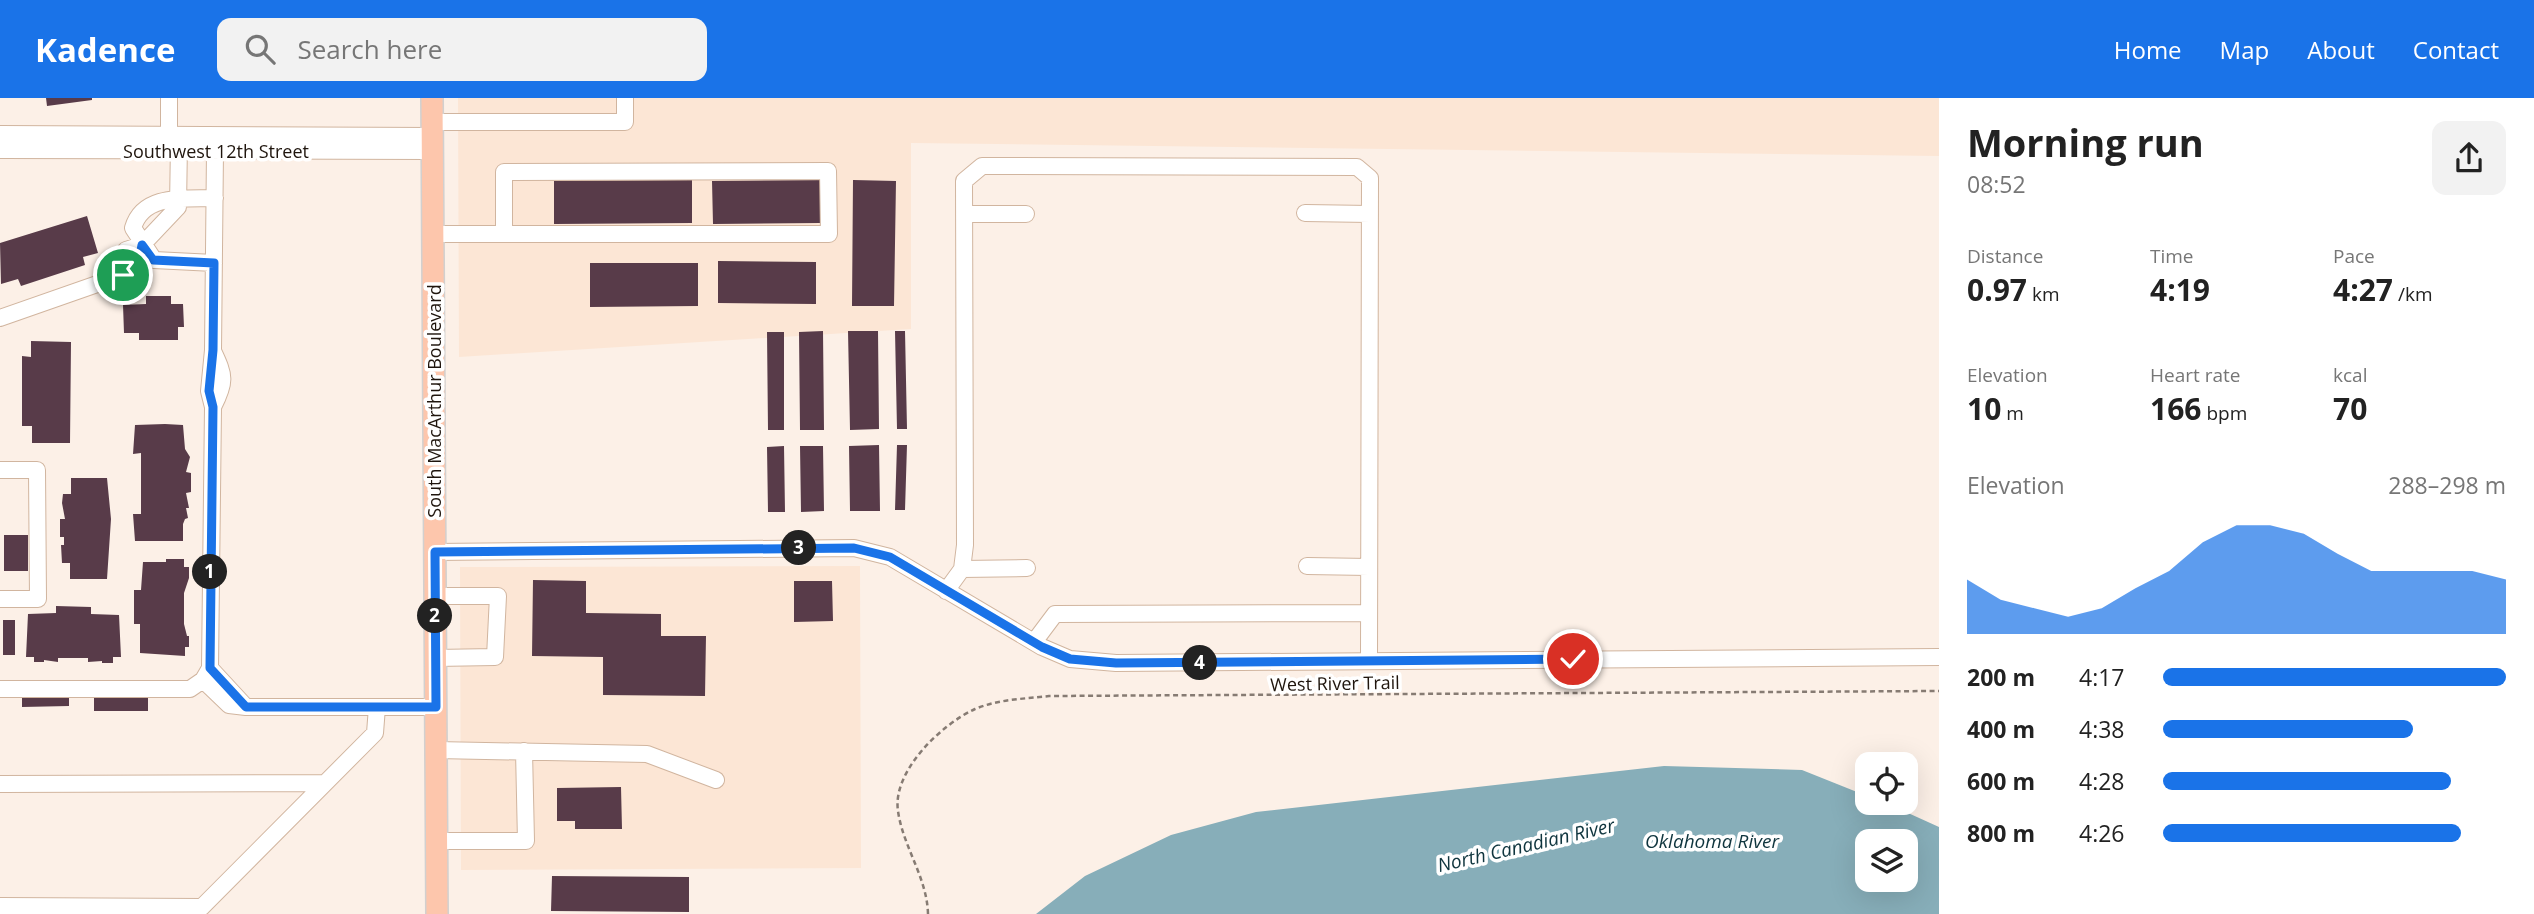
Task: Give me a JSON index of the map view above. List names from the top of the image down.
{
  "streets": {
    "main road": ["South MacArthur Boulevard"],
    "street": ["Southwest 12th Street"],
    "path": ["West River Trail"]
  },
  "crossings": [
    ["Southwest 12th Street", "South MacArthur Boulevard"]
  ],
  "water": ["Oklahoma River", "North Canadian River"],
  "page": {
    "header": "Kadence",
    "search": "Search here",
    "nav": [
      "Home",
      "Map",
      "About",
      "Contact"
    ],
    "heading": ["Morning run", "08:52"],
    "stats": [
      ["Distance", "0.97 km"],
      ["Time", "4:19"],
      ["Pace", "4:27 /km"],
      ["Elevation", "10 m"],
      ["Heart rate", "166 bpm"],
      ["kcal", "70"]
    ],
    "chart": ["Elevation", "288–298 m"],
    "pins": [
      "3",
      "1",
      "2",
      "4"
    ],
    "list": [
      {
        "name": "200 m",
        "note": "4:17"
      },
      {
        "name": "400 m",
        "note": "4:38"
      },
      {
        "name": "600 m",
        "note": "4:28"
      },
      {
        "name": "800 m",
        "note": "4:26"
      }
    ]
  }
}
